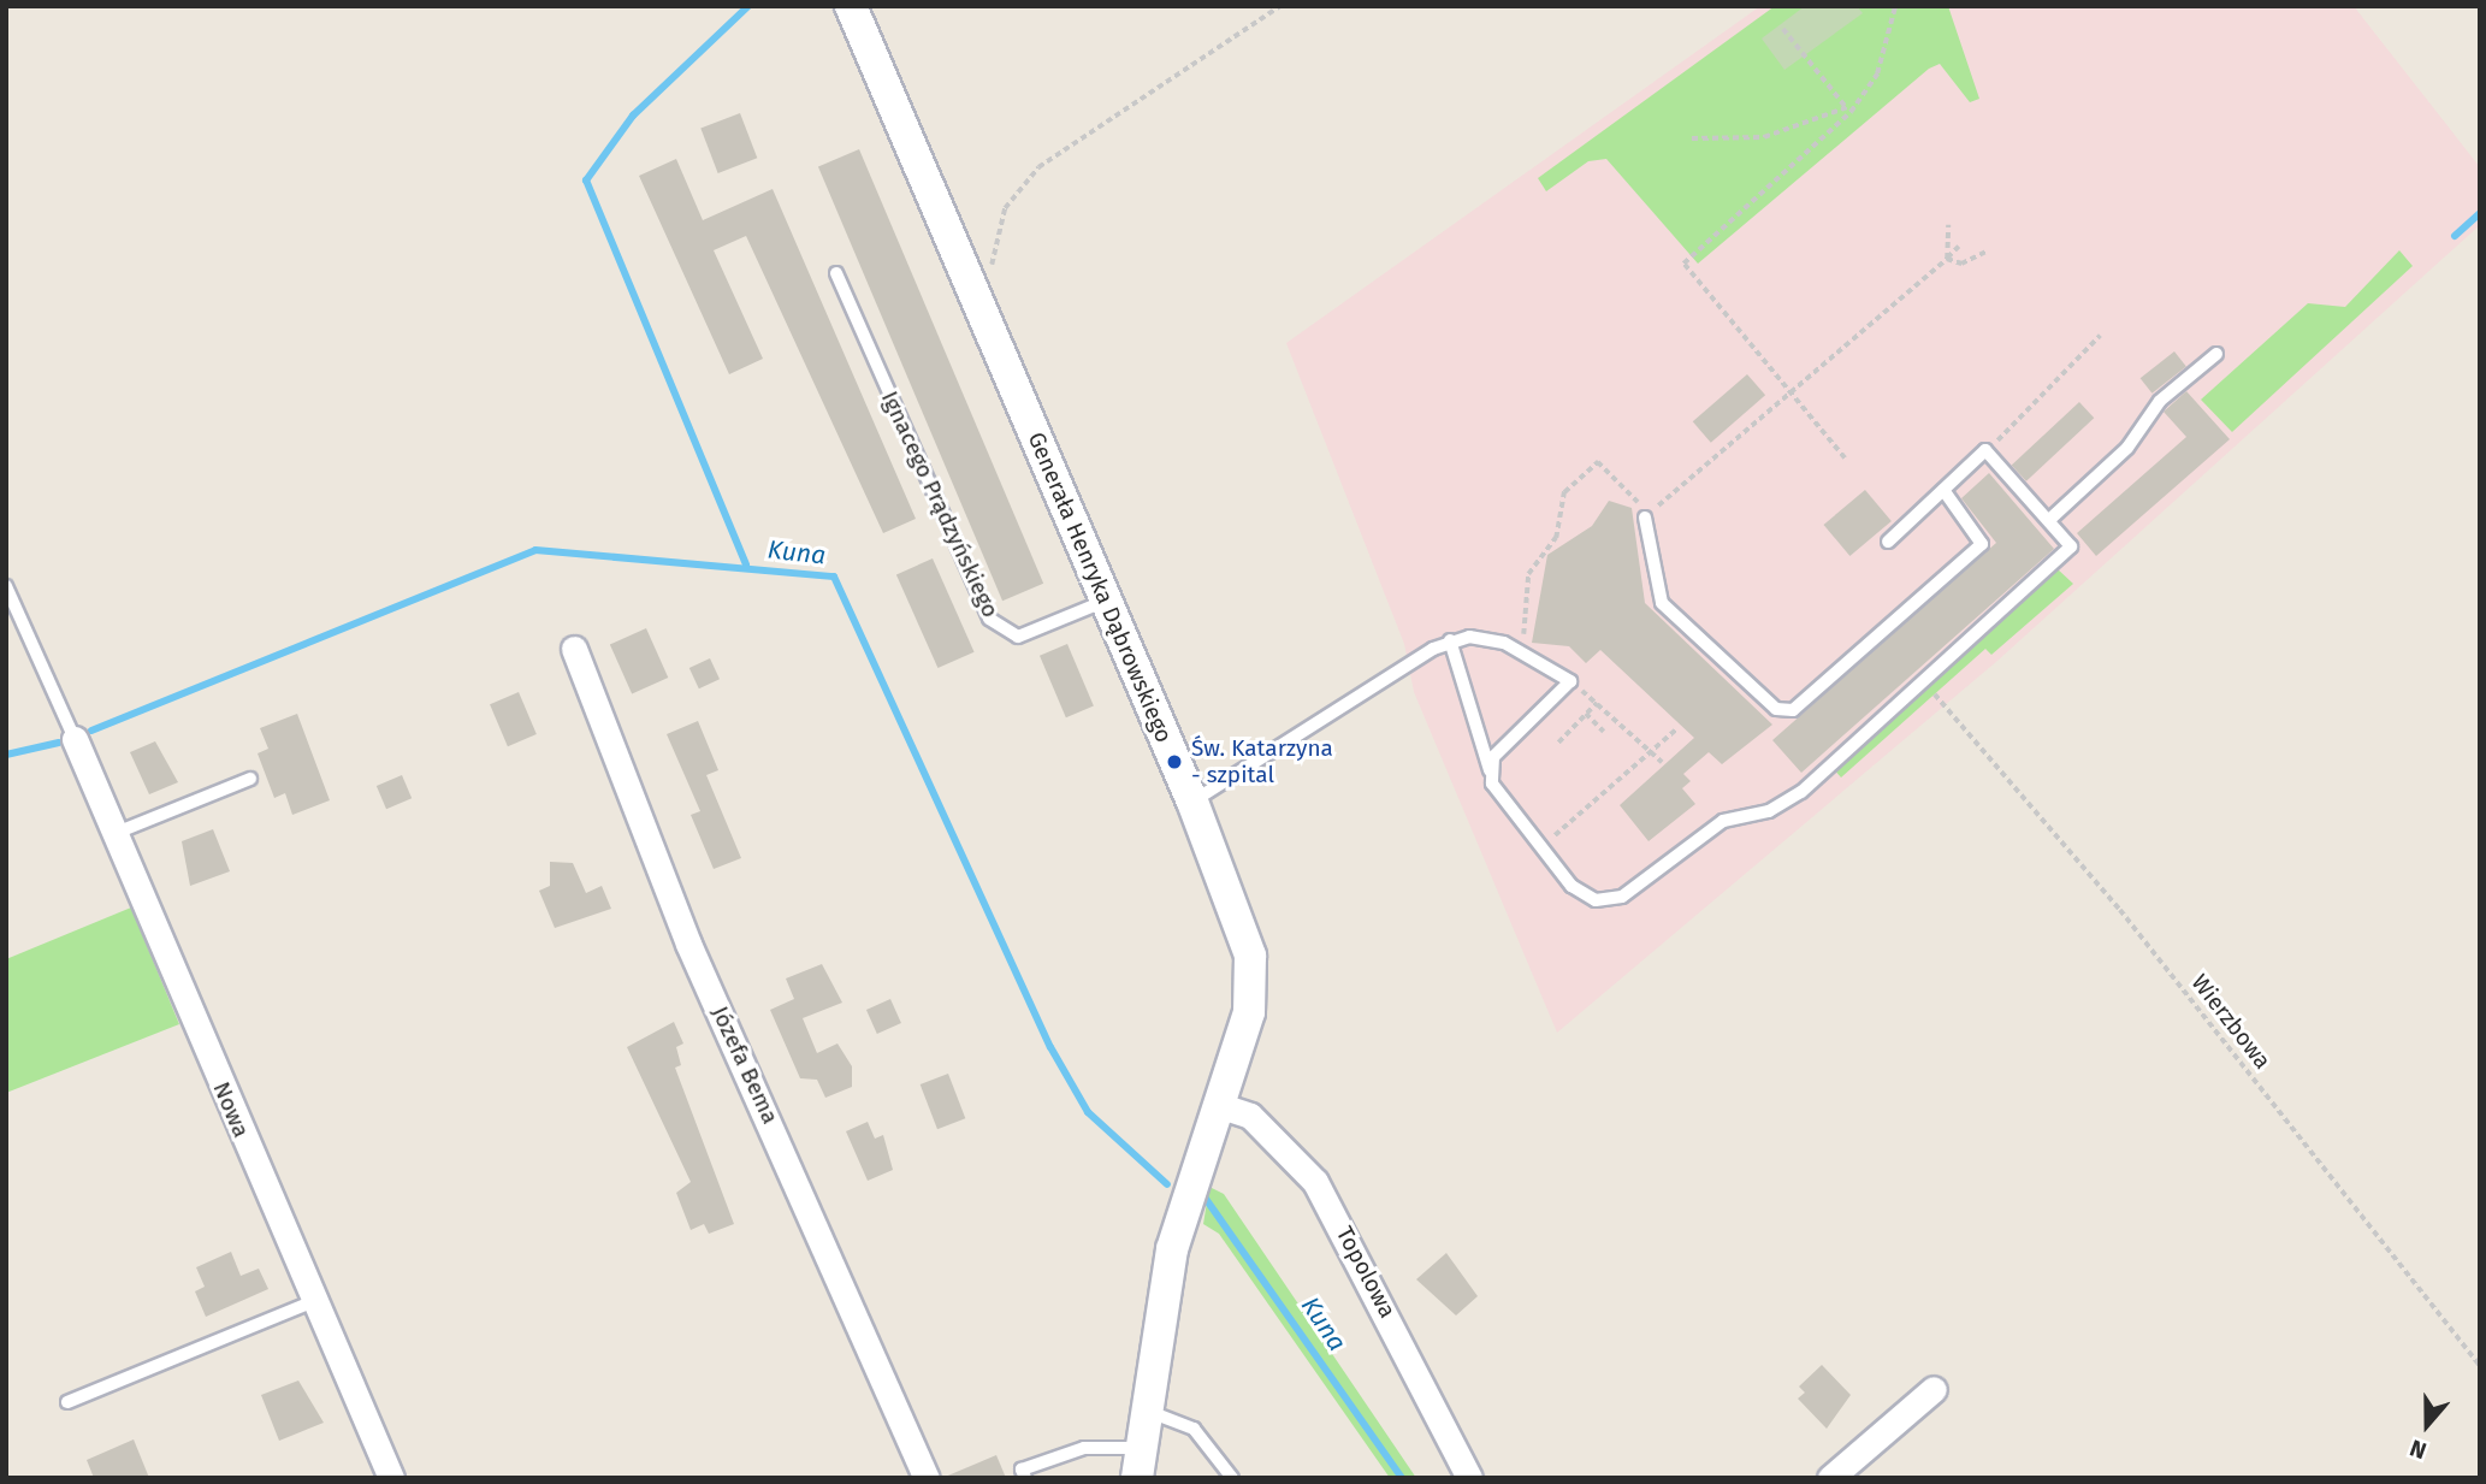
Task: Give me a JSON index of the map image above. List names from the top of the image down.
{
  "streets": {
    "street": [
      "Generała Henryka Dąbrowskiego",
      "Józefa Bema",
      "Nowa",
      "Topolowa"
    ],
    "lane": ["Ignacego Prądzyńskiego"],
    "path": ["Wierzbowa"]
  },
  "crossings": [
    ["Ignacego Prądzyńskiego", "Generała Henryka Dąbrowskiego"],
    ["Generała Henryka Dąbrowskiego", "Topolowa"]
  ],
  "water": ["Kuna"],
  "places": ["Św. Katarzyna - szpital"],
  "north": "bottom"
}
